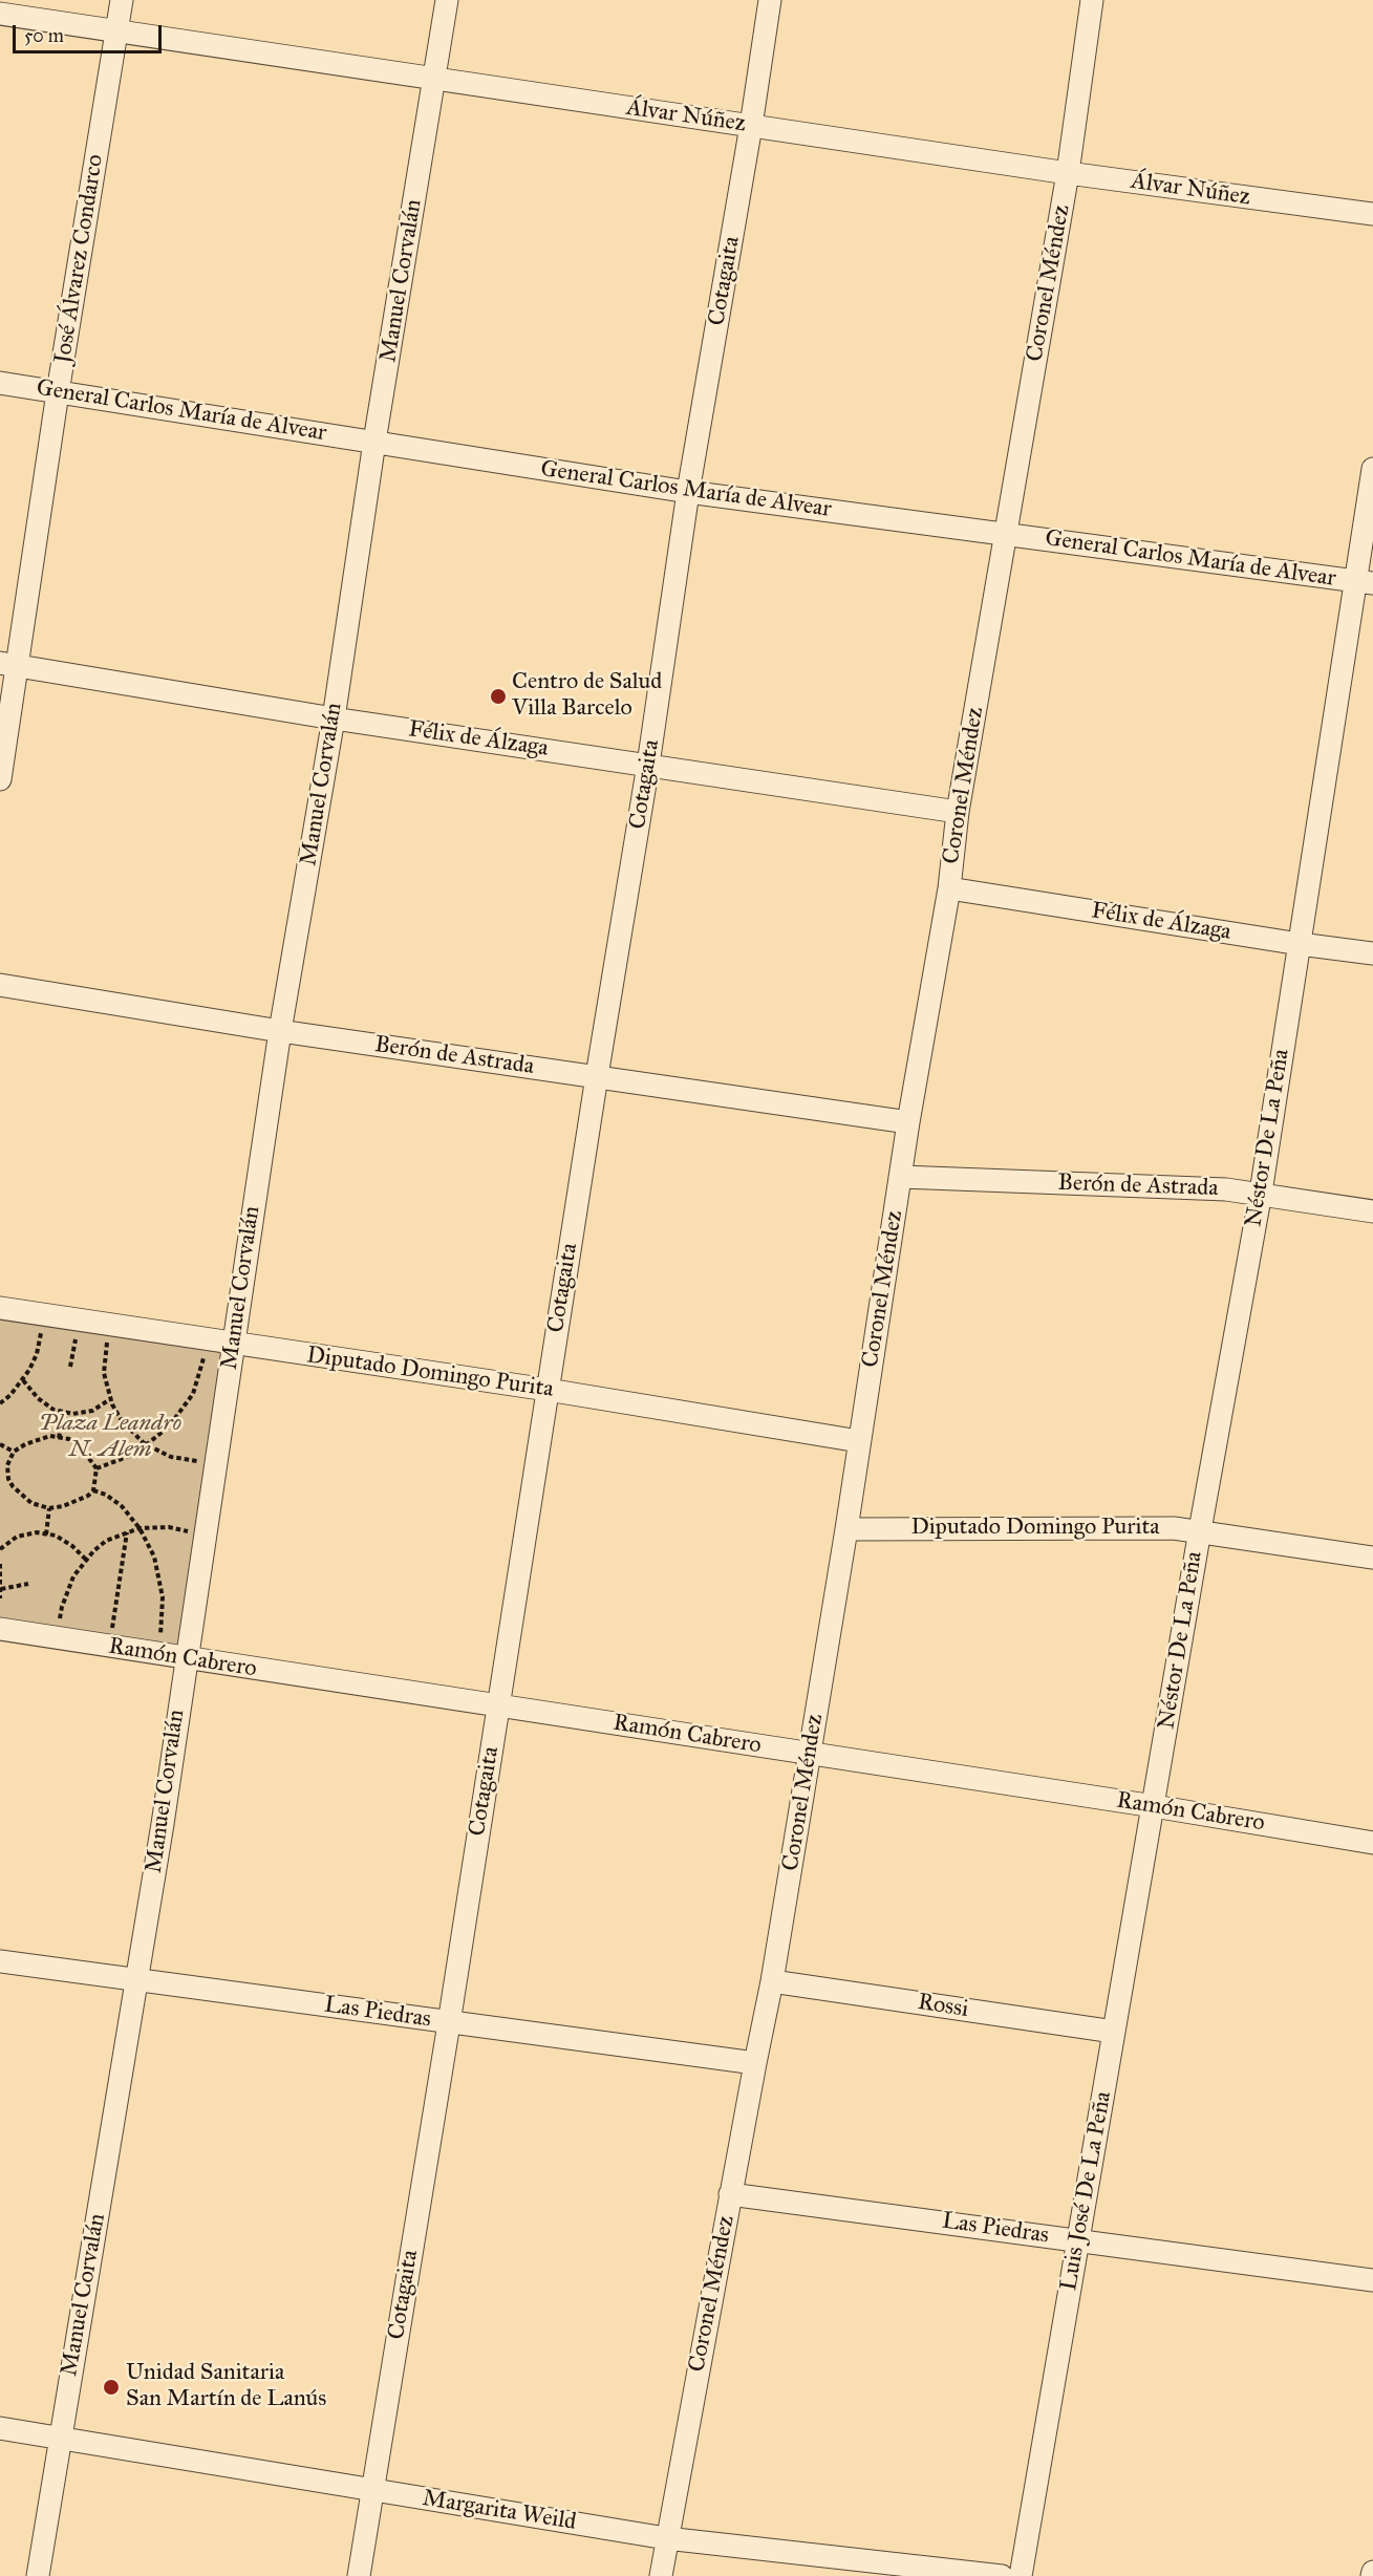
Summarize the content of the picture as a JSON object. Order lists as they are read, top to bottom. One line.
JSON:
{"streets":{"street":["Álvar Núñez","José Álvarez Condarco","Manuel Corvalán","Cotagaita","Coronel Méndez","General Carlos María de Alvear","Félix de Álzaga","Berón de Astrada","Néstor De La Peña","Diputado Domingo Purita","Ramón Cabrero","Rossi","Las Piedras","Luis José De La Peña","Margarita Weild"]},"crossings":[["Álvar Núñez","José Álvarez Condarco"],["Álvar Núñez","Manuel Corvalán"],["Álvar Núñez","Cotagaita"],["Álvar Núñez","Coronel Méndez"],["José Álvarez Condarco","General Carlos María de Alvear"],["José Álvarez Condarco","Félix de Álzaga"],["Manuel Corvalán","General Carlos María de Alvear"],["Manuel Corvalán","Félix de Álzaga"],["Manuel Corvalán","Berón de Astrada"],["Manuel Corvalán","Diputado Domingo Purita"],["Manuel Corvalán","Ramón Cabrero"],["Manuel Corvalán","Las Piedras"],["Manuel Corvalán","Margarita Weild"],["Cotagaita","General Carlos María de Alvear"],["Cotagaita","Félix de Álzaga"],["Cotagaita","Berón de Astrada"],["Cotagaita","Diputado Domingo Purita"],["Cotagaita","Ramón Cabrero"],["Cotagaita","Las Piedras"],["Cotagaita","Margarita Weild"],["Coronel Méndez","General Carlos María de Alvear"],["Coronel Méndez","Félix de Álzaga"],["Coronel Méndez","Berón de Astrada"],["Coronel Méndez","Diputado Domingo Purita"],["Coronel Méndez","Ramón Cabrero"],["Coronel Méndez","Rossi"],["Coronel Méndez","Las Piedras"],["Coronel Méndez","Margarita Weild"],["General Carlos María de Alvear","Néstor De La Peña"],["Félix de Álzaga","Néstor De La Peña"],["Berón de Astrada","Néstor De La Peña"],["Néstor De La Peña","Diputado Domingo Purita"],["Néstor De La Peña","Ramón Cabrero"],["Néstor De La Peña","Luis José De La Peña"],["Ramón Cabrero","Luis José De La Peña"],["Rossi","Luis José De La Peña"],["Las Piedras","Luis José De La Peña"]],"parks":["Plaza Leandro N. Alem"],"places":["Centro de Salud Villa Barcelo","Unidad Sanitaria San Martín de Lanús"],"scale_bar":"50 m"}
